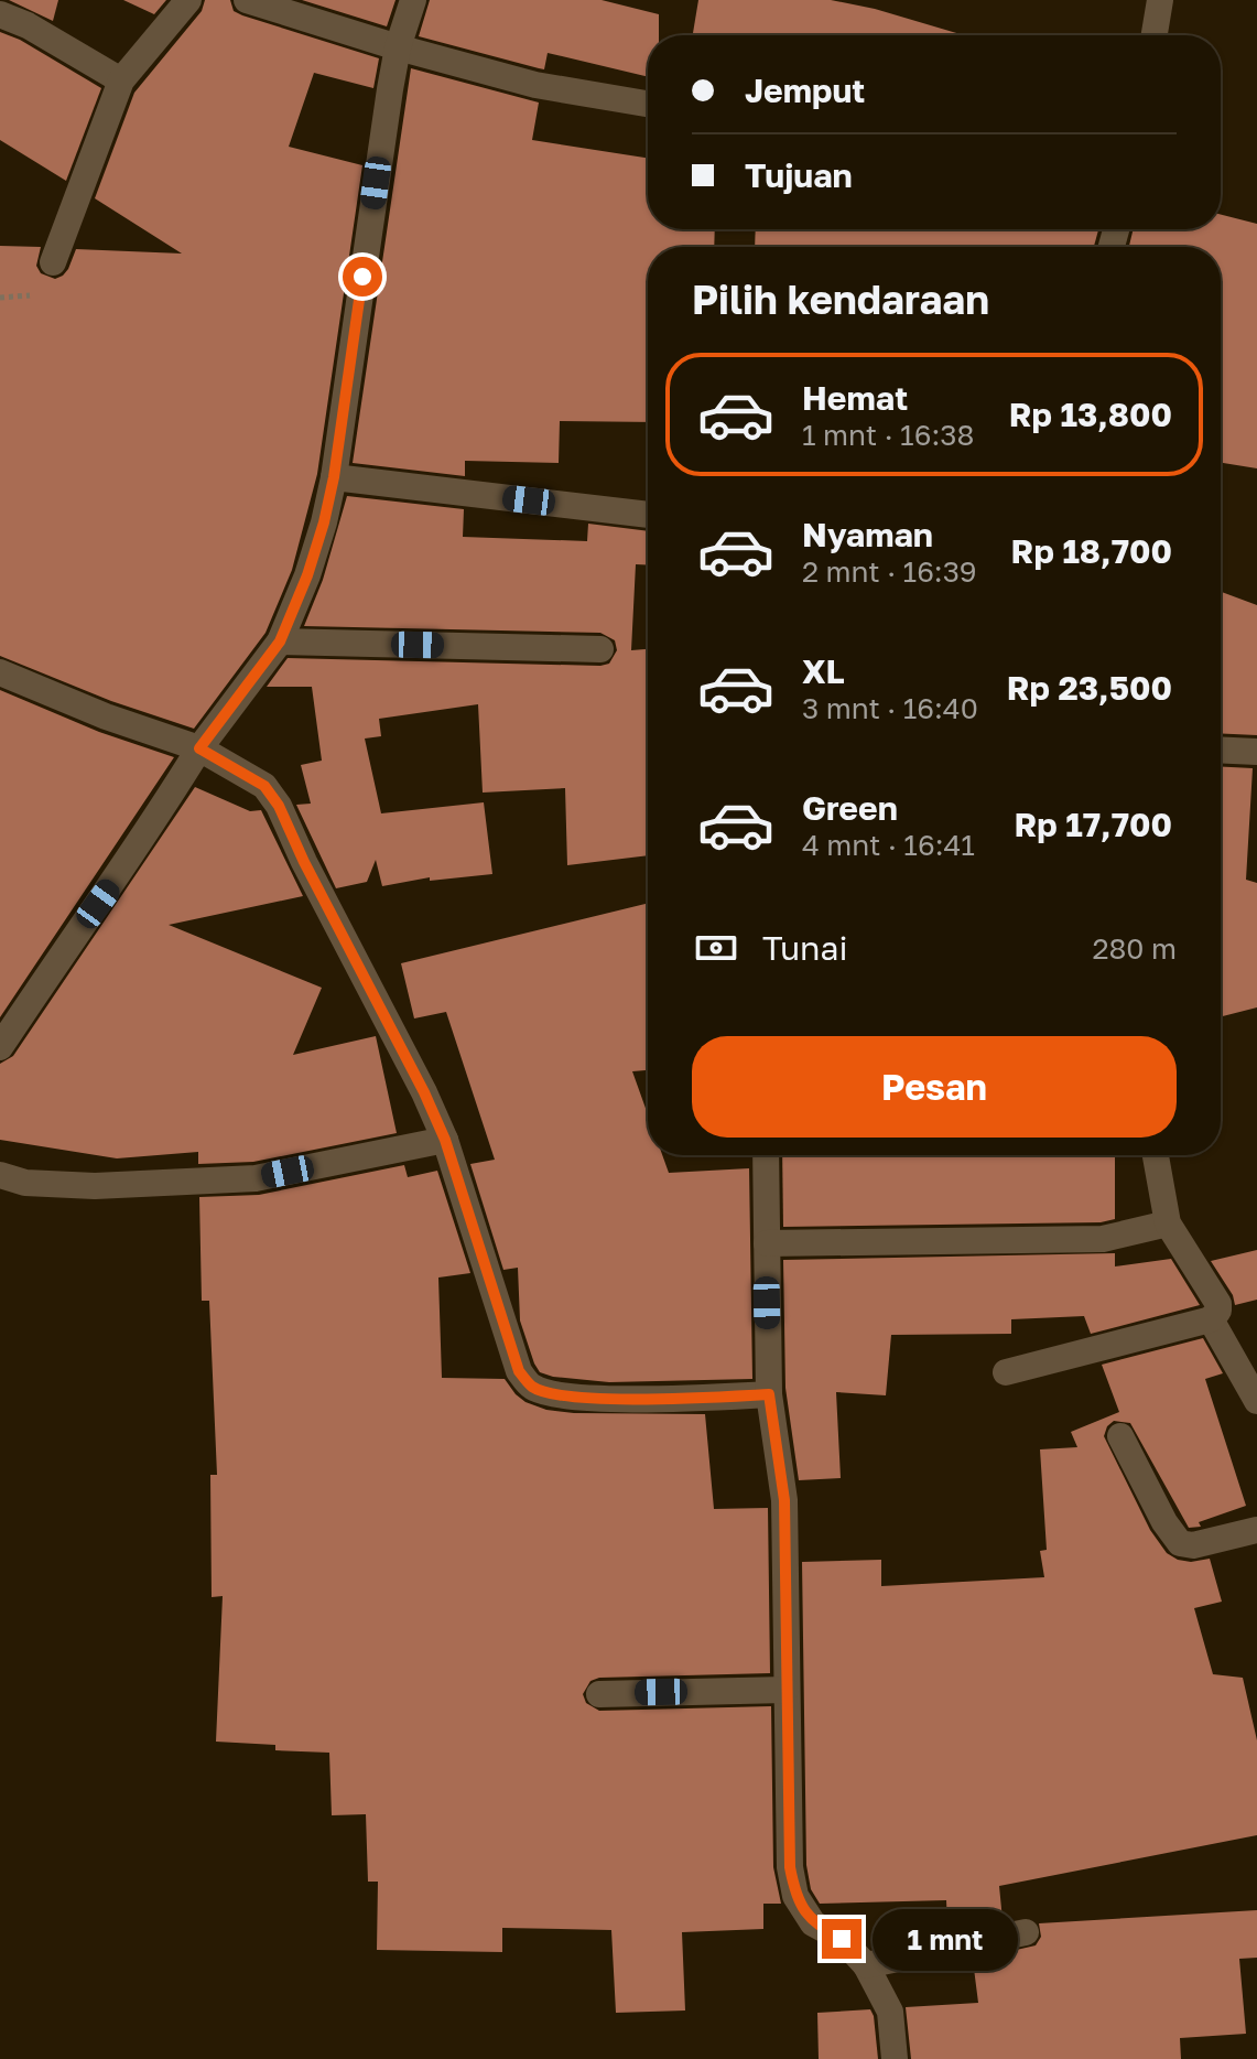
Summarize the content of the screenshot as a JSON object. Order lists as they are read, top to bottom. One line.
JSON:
{"page":{"banner":["Jemput","Tujuan"],"heading":"Pilih kendaraan","list":[{"name":"Hemat","note":"1 mnt · 16:38","value":"Rp 13,800"},{"name":"Nyaman","note":"2 mnt · 16:39","value":"Rp 18,700"},{"name":"XL","note":"3 mnt · 16:40","value":"Rp 23,500"},{"name":"Green","note":"4 mnt · 16:41","value":"Rp 17,700"}],"pay":["Tunai","280 m"],"buttons":"Pesan","bubble":"1 mnt"}}
